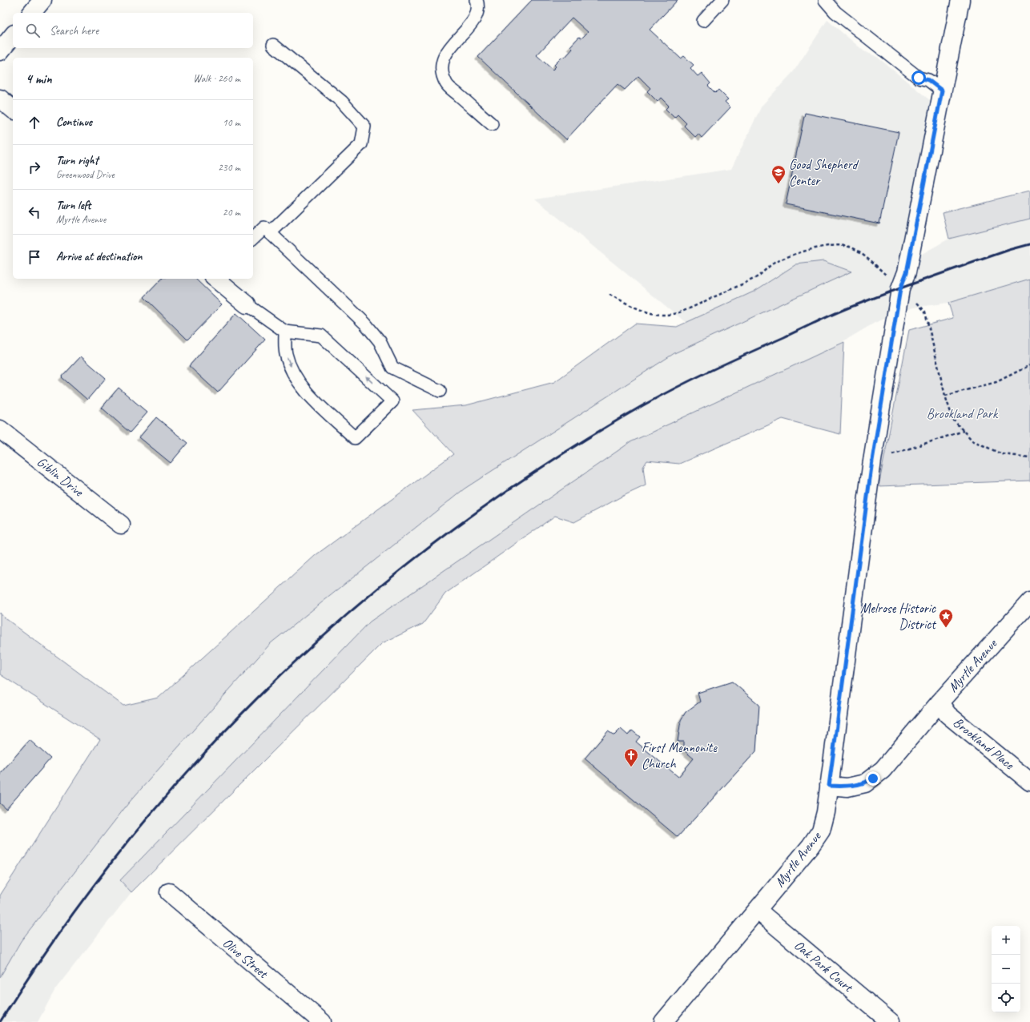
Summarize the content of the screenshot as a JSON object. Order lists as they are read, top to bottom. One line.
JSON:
{"streets":{"street":["Giblin Drive","Myrtle Avenue","Brookland Place","Olive Street","Oak Park Court"]},"crossings":[["Myrtle Avenue","Brookland Place"],["Myrtle Avenue","Oak Park Court"]],"parks":["Brookland Park"],"places":{"school or university":["Good Shepherd Center"],"place":["Melrose Historic District"],"church":["First Mennonite Church"]},"page":{"search":"Search here","heading":["4 min","Walk · 260 m"],"list":[["Continue","10 m"],["Turn right","Greenwood Drive","230 m"],["Turn left","Myrtle Avenue","20 m"],"Arrive at destination"],"map_buttons":["+","−"]}}
